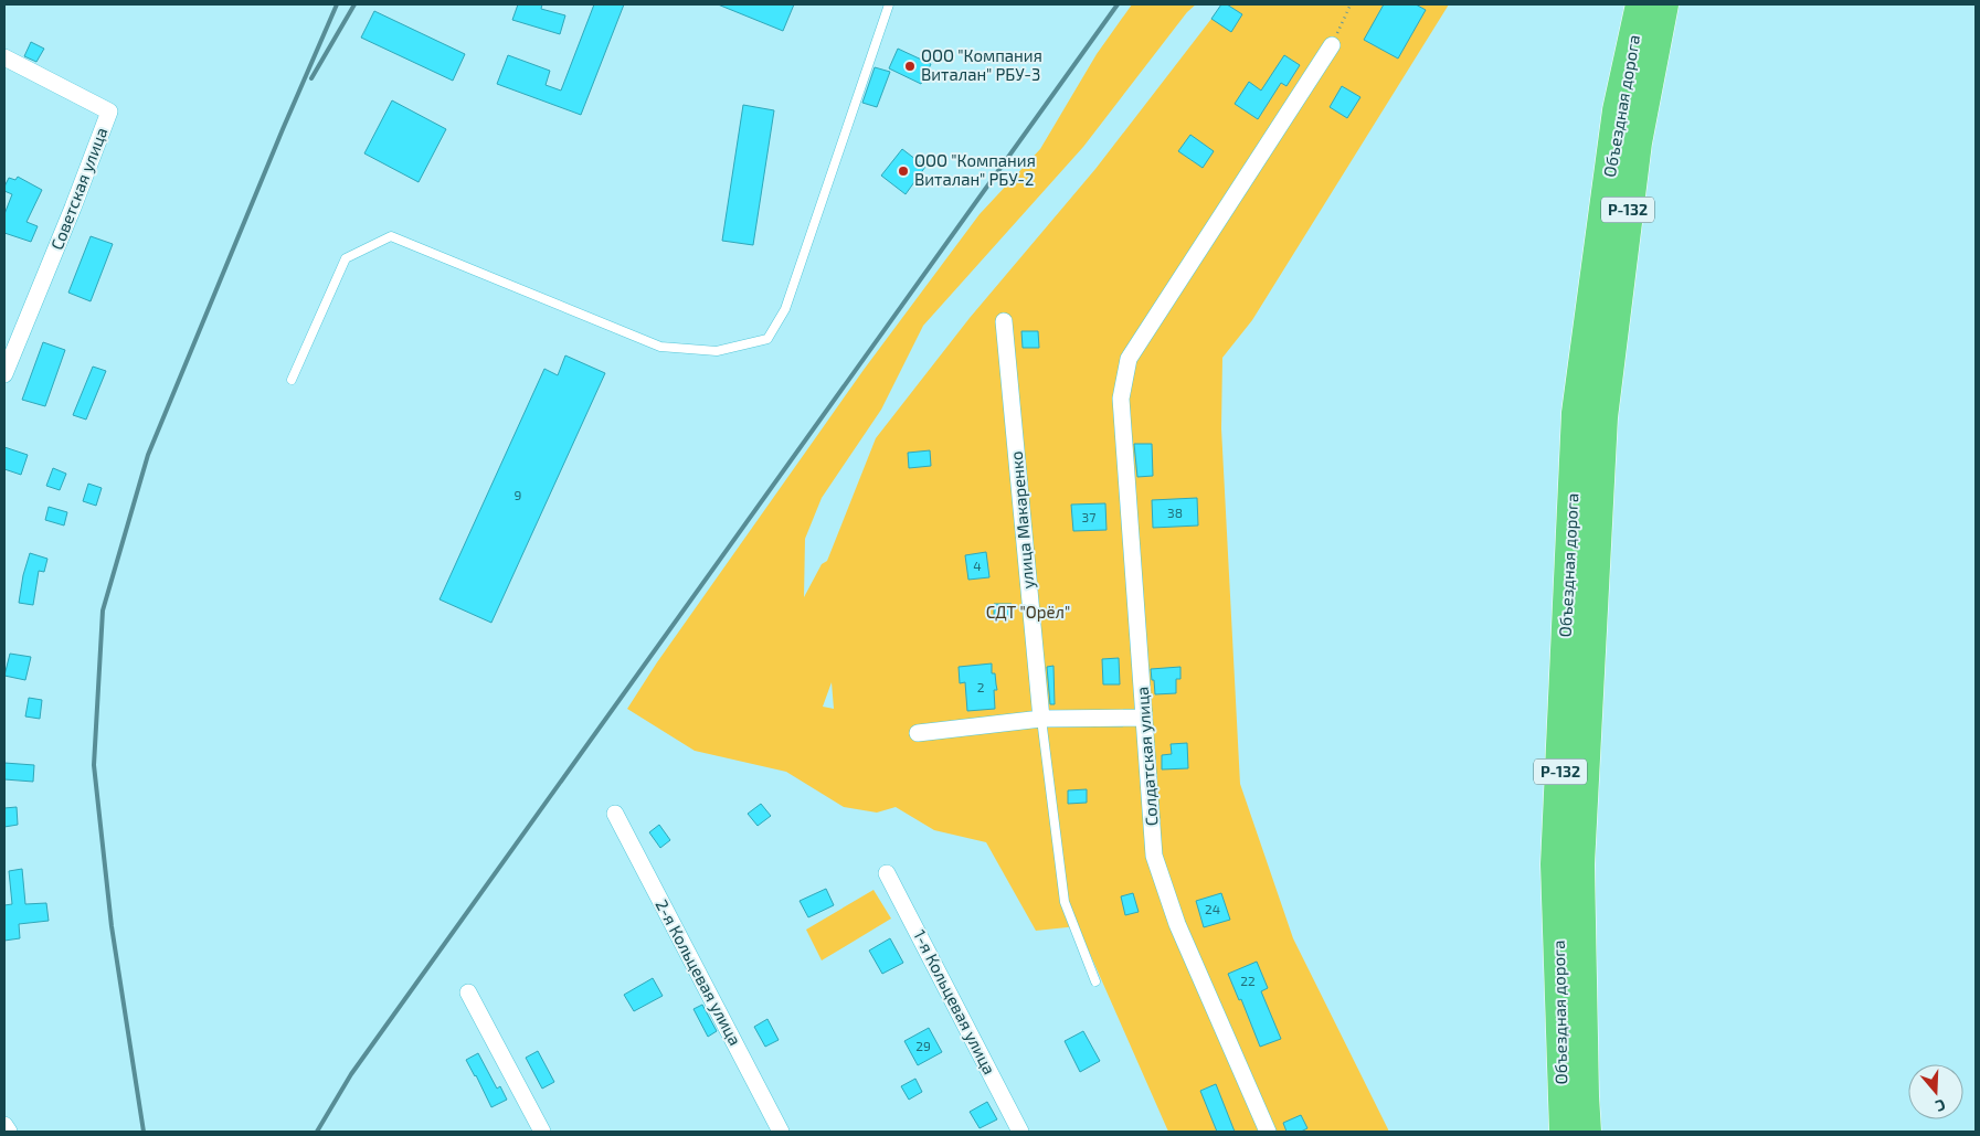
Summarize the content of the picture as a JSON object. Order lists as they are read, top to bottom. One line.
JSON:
{"streets":{"highway":["Объездная дорога","Р-132"],"street":["Советская улица","улица Макаренко","Солдатская улица","2-я Кольцевая улица","1-я Кольцевая улица"]},"parks":["СДТ \"Орёл\""],"places":["ООО \"Компания Виталан\" РБУ-3","ООО \"Компания Виталан\" РБУ-2"],"house_numbers":["9","38","37","4","2","24","22","29"],"north":"bottom"}
